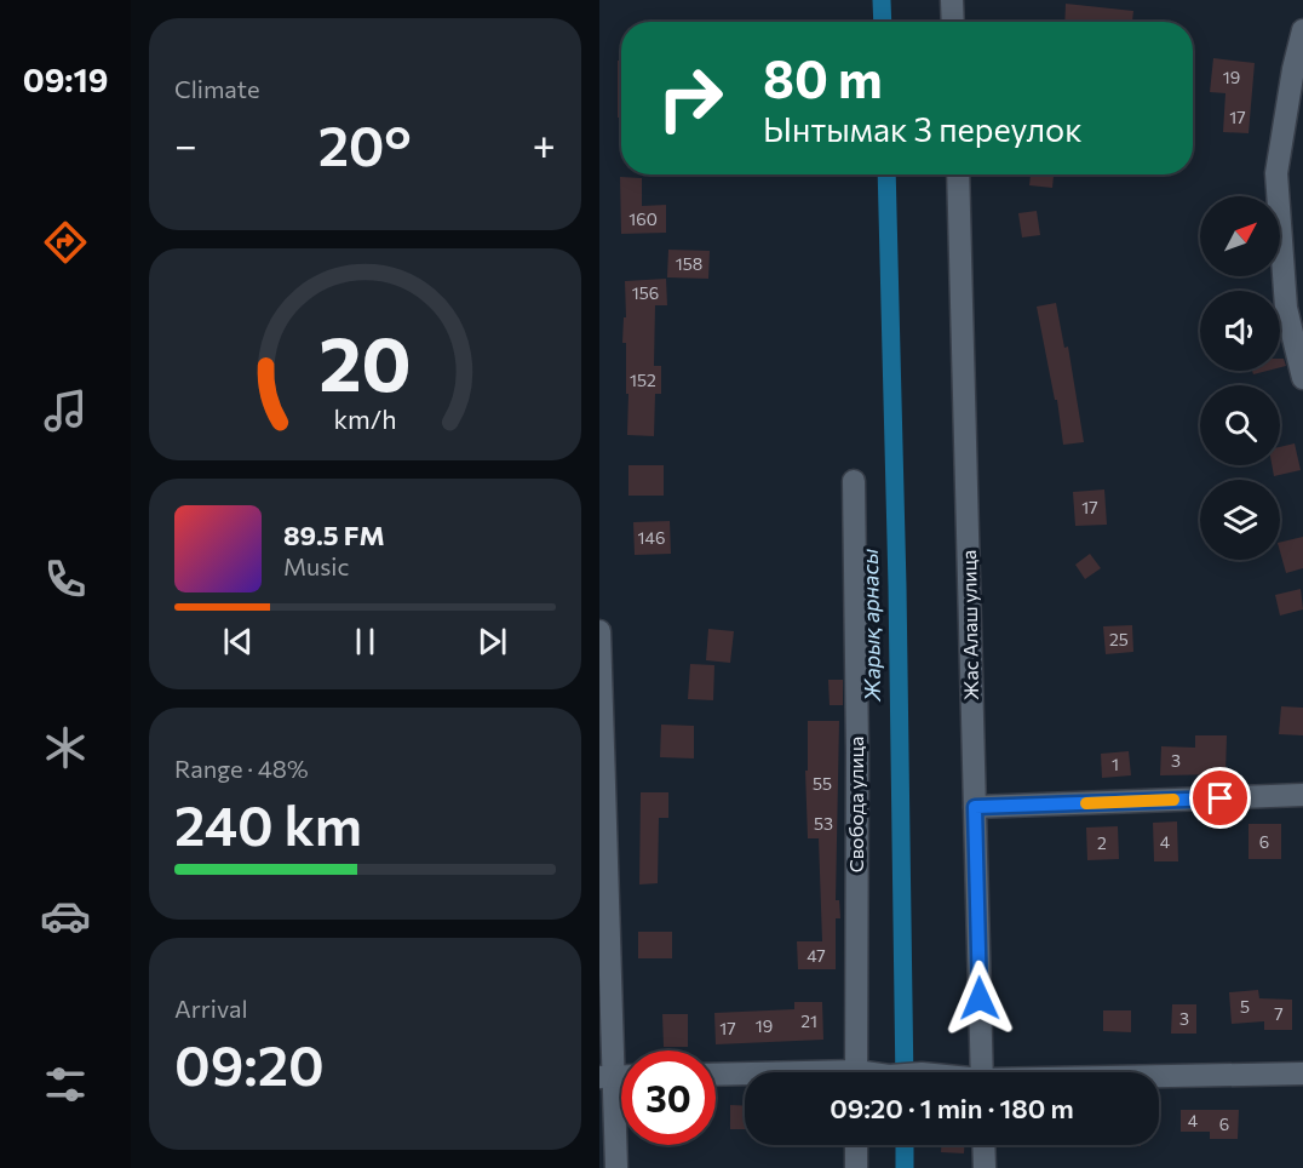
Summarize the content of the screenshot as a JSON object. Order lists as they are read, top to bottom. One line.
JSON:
{"streets":{"street":["Жас Алаш улица","Свобода улица"]},"water":["Жарық арнасы"],"house_numbers":["19","17","160","158","156","152","17","146","25","3","1","55","53","4","6","2","47","5","7","3","21","19","17","4","6"],"north":"top right","page":{"tabs":"09:19","tile":["Climate",["Range · 48%","240 km"],["Arrival","09:20"]],"turn":["80 m","Ынтымак 3 переулок"],"heat":["−","20°","+"],"song":["89.5 FM","Music"],"limit":"30","trip":"09:20 · 1 min · 180 m","gauge":["20","km/h"]}}
